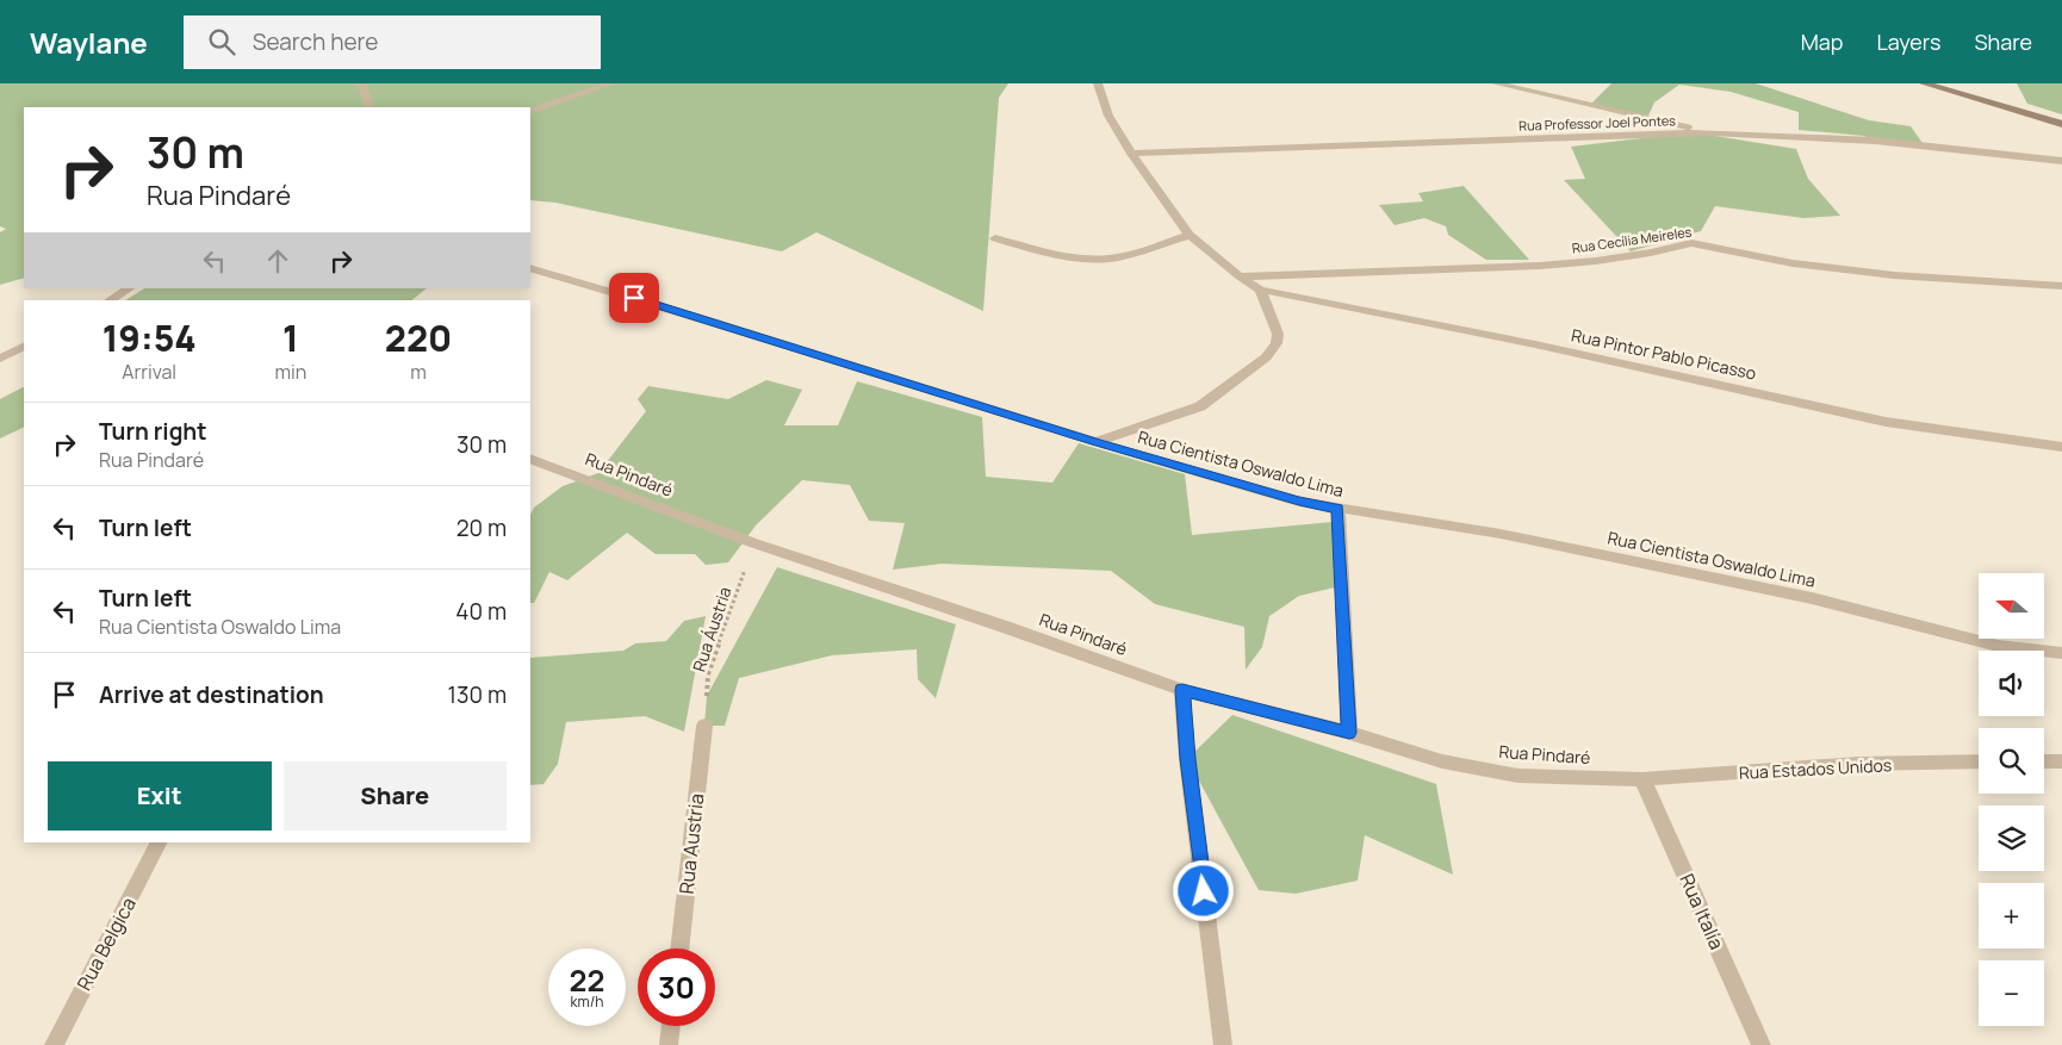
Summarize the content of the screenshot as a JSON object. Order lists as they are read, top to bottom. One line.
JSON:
{"streets":{"street":["Rua Professor Joel Pontes","Rua Cecília Meireles","Rua Pintor Pablo Picasso","Rua Cientista Oswaldo Lima","Rua Pindaré","Rua Estados Unidos","Rua Austria","Rua Italía","Rua Belgica"],"path":["Rua Áustria"]},"crossings":[["Rua Pindaré","Rua Áustria"],["Rua Pindaré","Rua Estados Unidos"],["Rua Pindaré","Rua Italía"],["Rua Áustria","Rua Austria"],["Rua Estados Unidos","Rua Italía"]],"north":"left","page":{"header":"Waylane","search":"Search here","nav":["Map","Layers","Share"],"turn":["30 m","Rua Pindaré"],"eta":["19:54","Arrival","1","min","220","m"],"list":[{"name":"Turn right","note":"Rua Pindaré","value":"30 m"},{"name":"Turn left","value":"20 m"},{"name":"Turn left","note":"Rua Cientista Oswaldo Lima","value":"40 m"},{"name":"Arrive at destination","value":"130 m"}],"map_buttons":["+","−"],"buttons":["Exit","Share"],"speed":"22 km/h","limit":"30"}}
